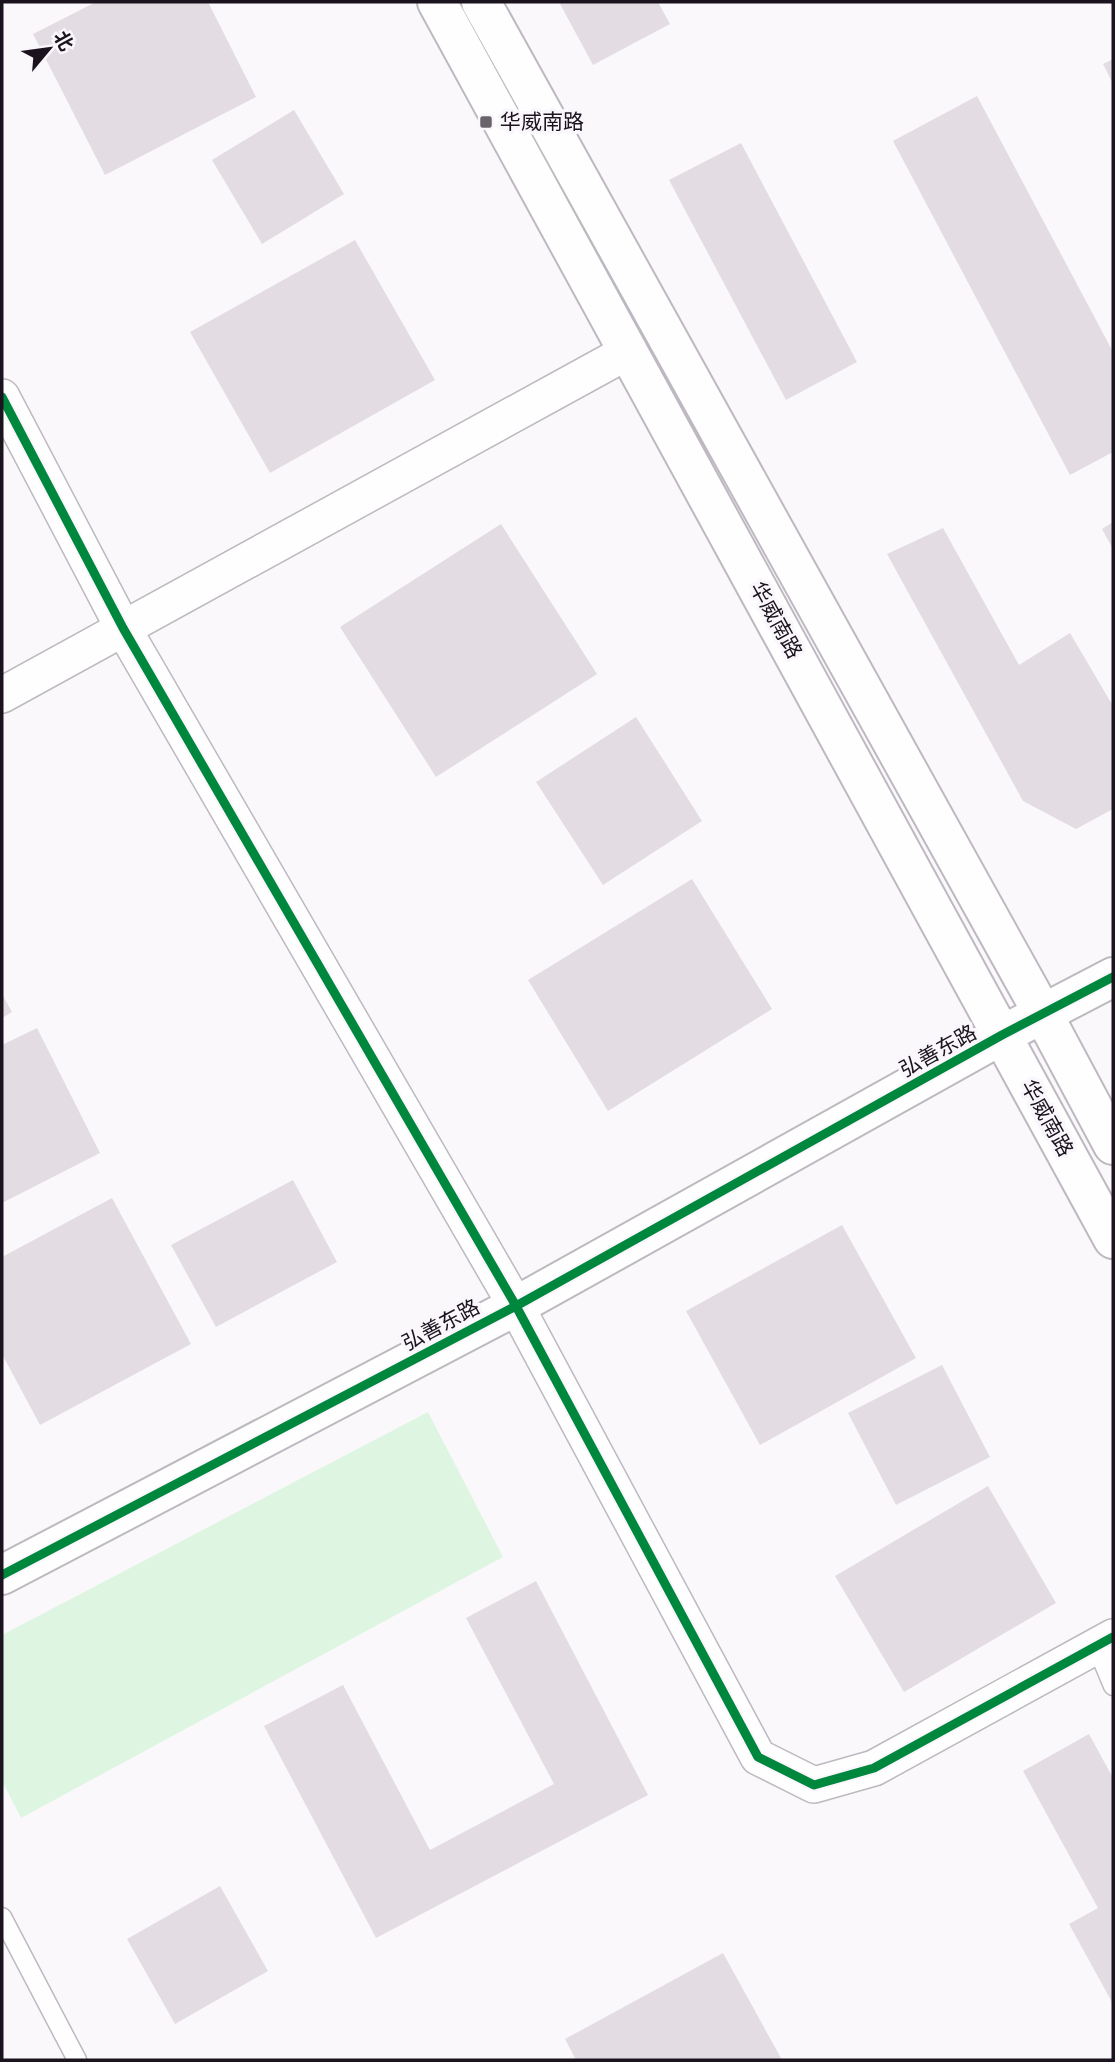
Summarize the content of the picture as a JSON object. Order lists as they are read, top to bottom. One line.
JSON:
{"streets":{"main road":["华威南路","弘善东路"]},"crossings":[["华威南路","弘善东路"]],"places":{"transit":["华威南路"]},"north":"top right"}
